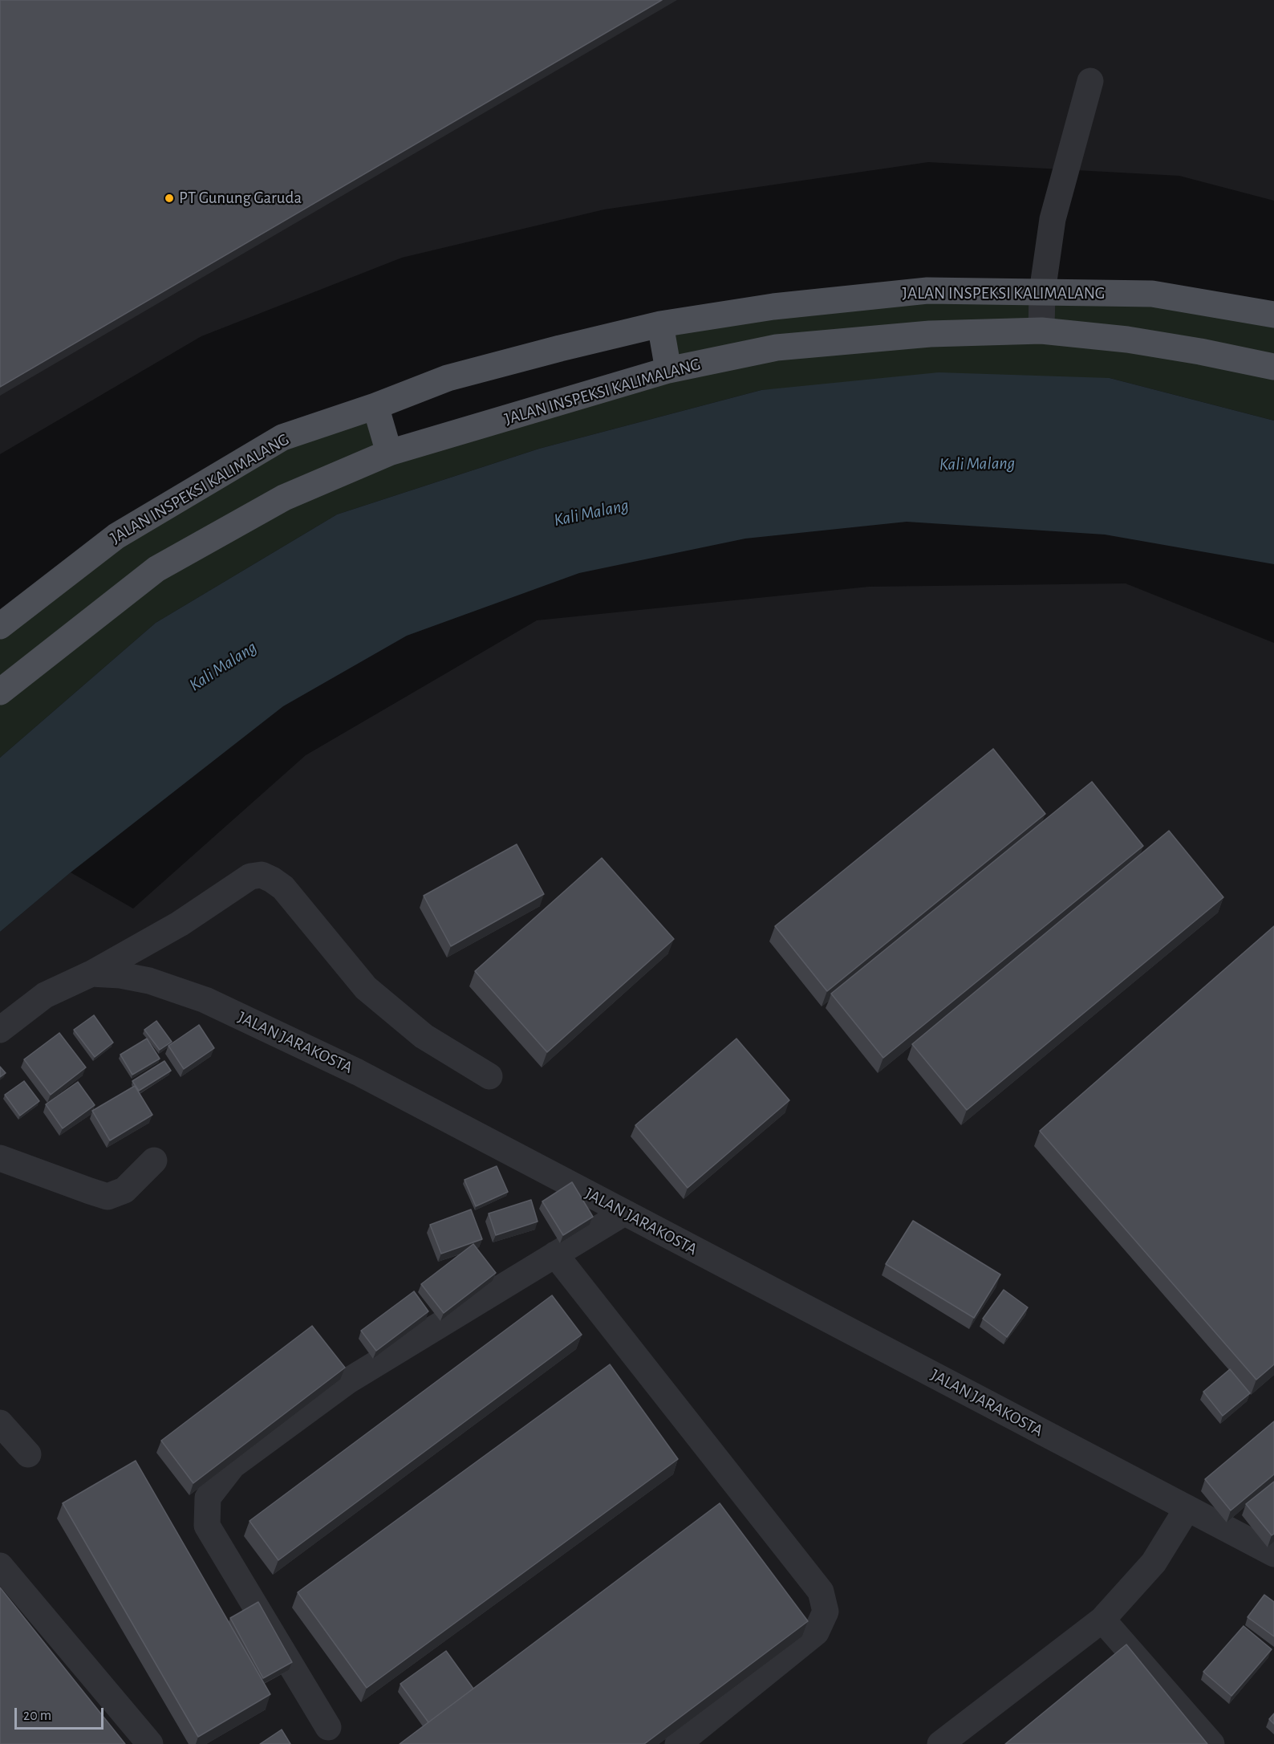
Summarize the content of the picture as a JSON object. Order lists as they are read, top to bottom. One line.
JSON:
{"streets":{"main road":["JALAN INSPEKSI KALIMALANG"],"street":["JALAN JARAKOSTA"]},"water":["Kali Malang"],"places":["PT Gunung Garuda"],"scale_bar":"20 m"}
